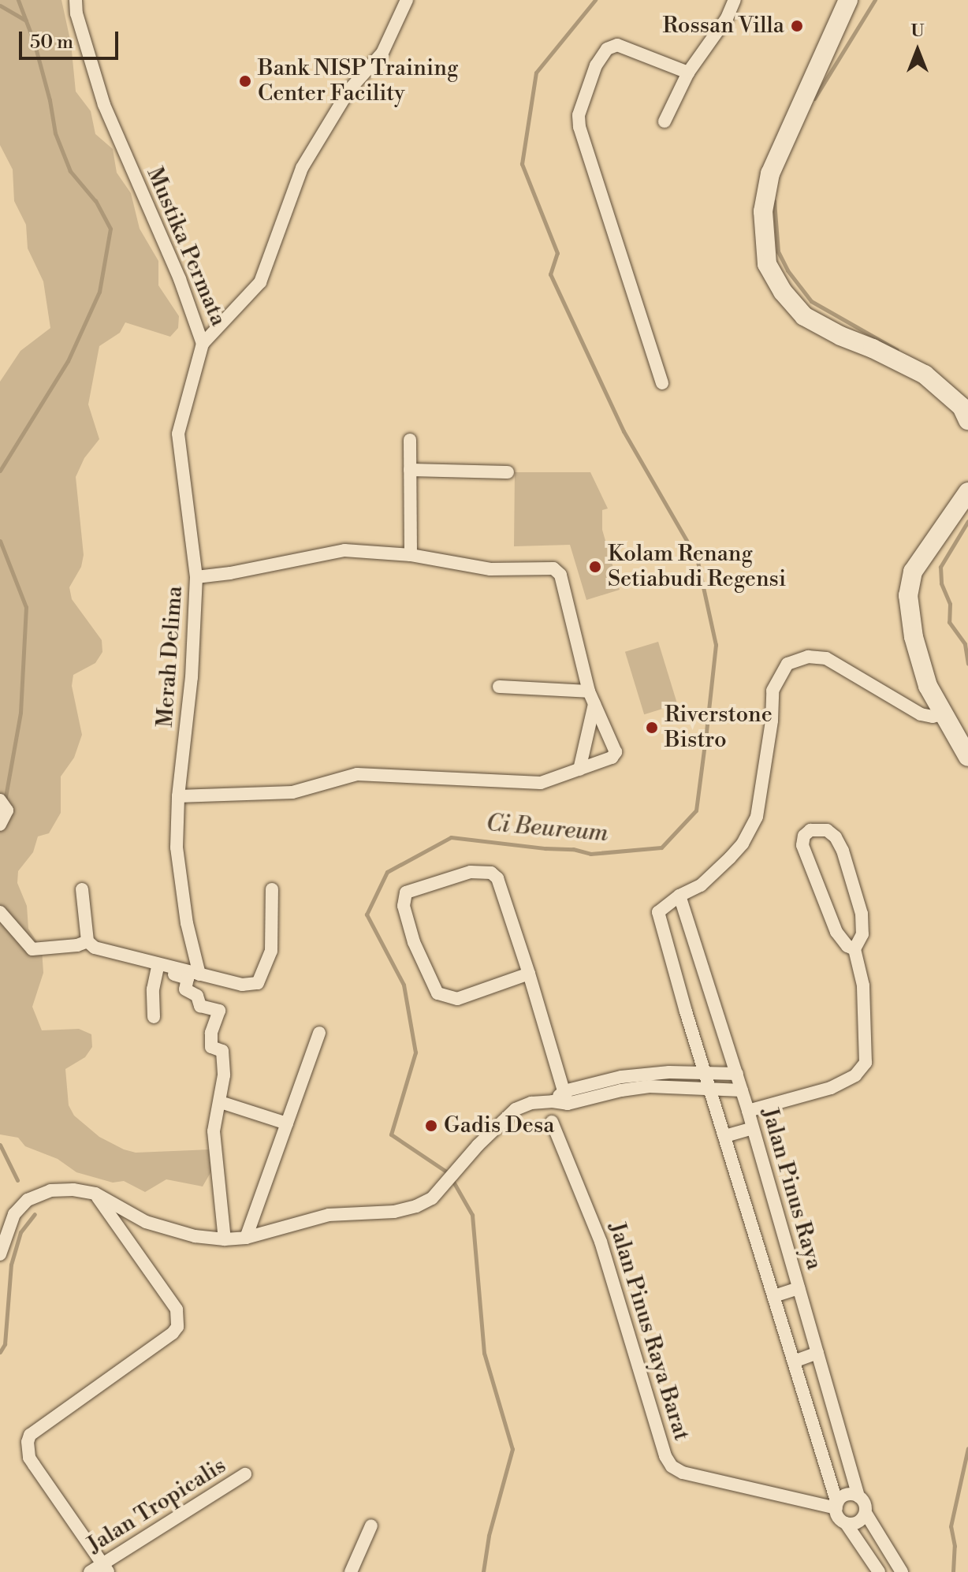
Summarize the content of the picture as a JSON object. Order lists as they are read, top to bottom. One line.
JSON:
{"streets":{"street":["Mustika Permata","Merah Delima","Jalan Pinus Raya","Jalan Pinus Raya Barat","Jalan Tropicalis"]},"crossings":[["Mustika Permata","Merah Delima"],["Jalan Pinus Raya","Jalan Pinus Raya Barat"]],"water":["Ci Beureum"],"places":["Rossan Villa","Bank NISP Training Center Facility","Kolam Renang Setiabudi Regensi","Riverstone Bistro","Gadis Desa"],"scale_bar":"50 m","north":"top"}
